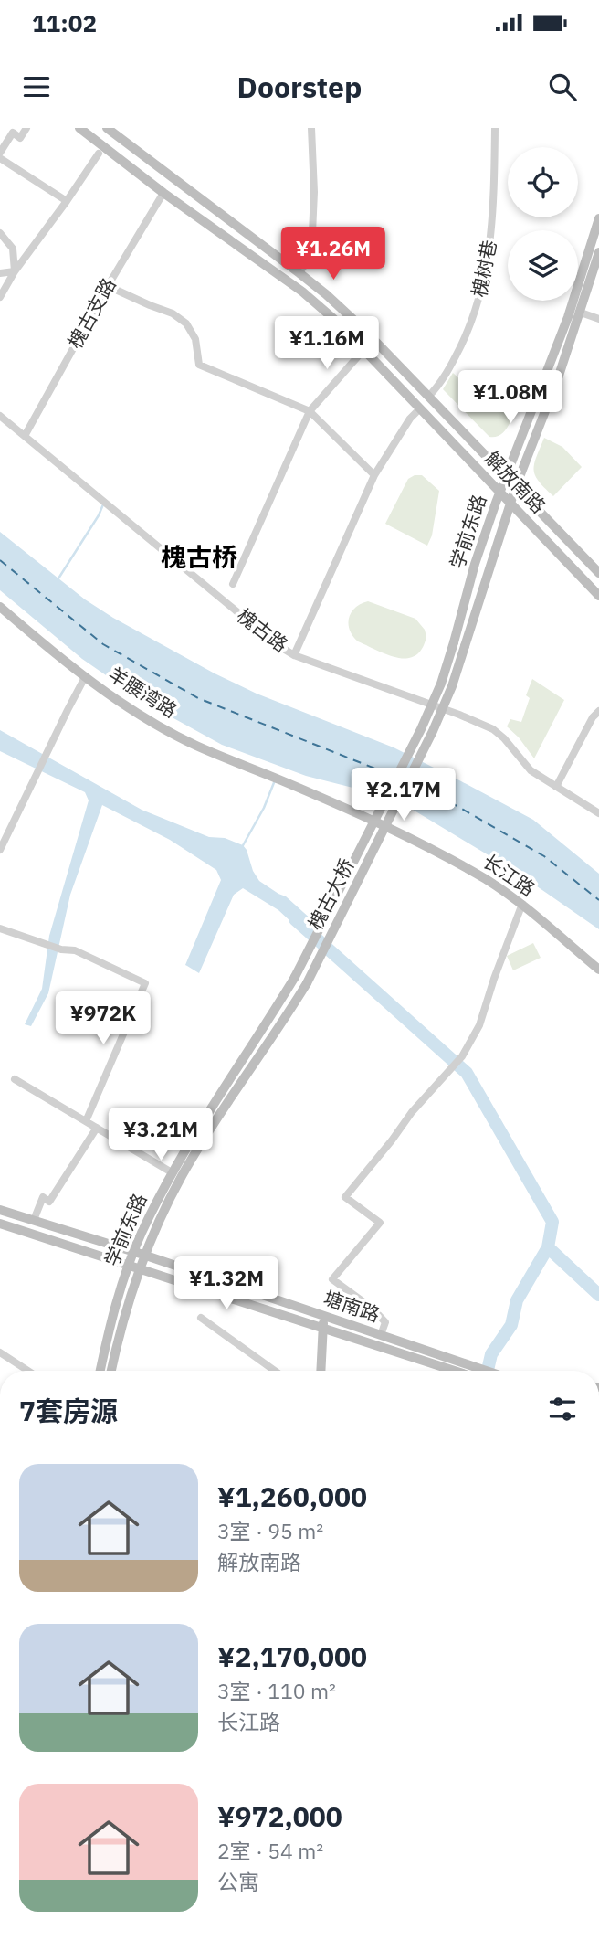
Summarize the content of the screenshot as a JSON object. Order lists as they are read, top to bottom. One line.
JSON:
{"streets":{"main road":["解放南路","学前东路","羊腰湾路","长江路","槐古大桥","塘南路"],"street":["槐树巷","槐古支路","槐古路"]},"crossings":[["槐树巷","解放南路"],["槐古支路","解放南路"],["槐古支路","槐古路"],["解放南路","学前东路"],["学前东路","槐古大桥"],["学前东路","塘南路"],["羊腰湾路","长江路"]],"districts":["槐古桥"],"page":{"status":"11:02","header":"Doorstep","price":["¥1.26M","¥1.16M","¥1.08M","¥2.17M","¥972K","¥3.21M","¥1.32M"],"heading":"7套房源","list":[{"name":"¥1,260,000","note":"3室 · 95 m² · 解放南路"},{"name":"¥2,170,000","note":"3室 · 110 m² · 长江路"},{"name":"¥972,000","note":"2室 · 54 m² · 公寓"}]}}
